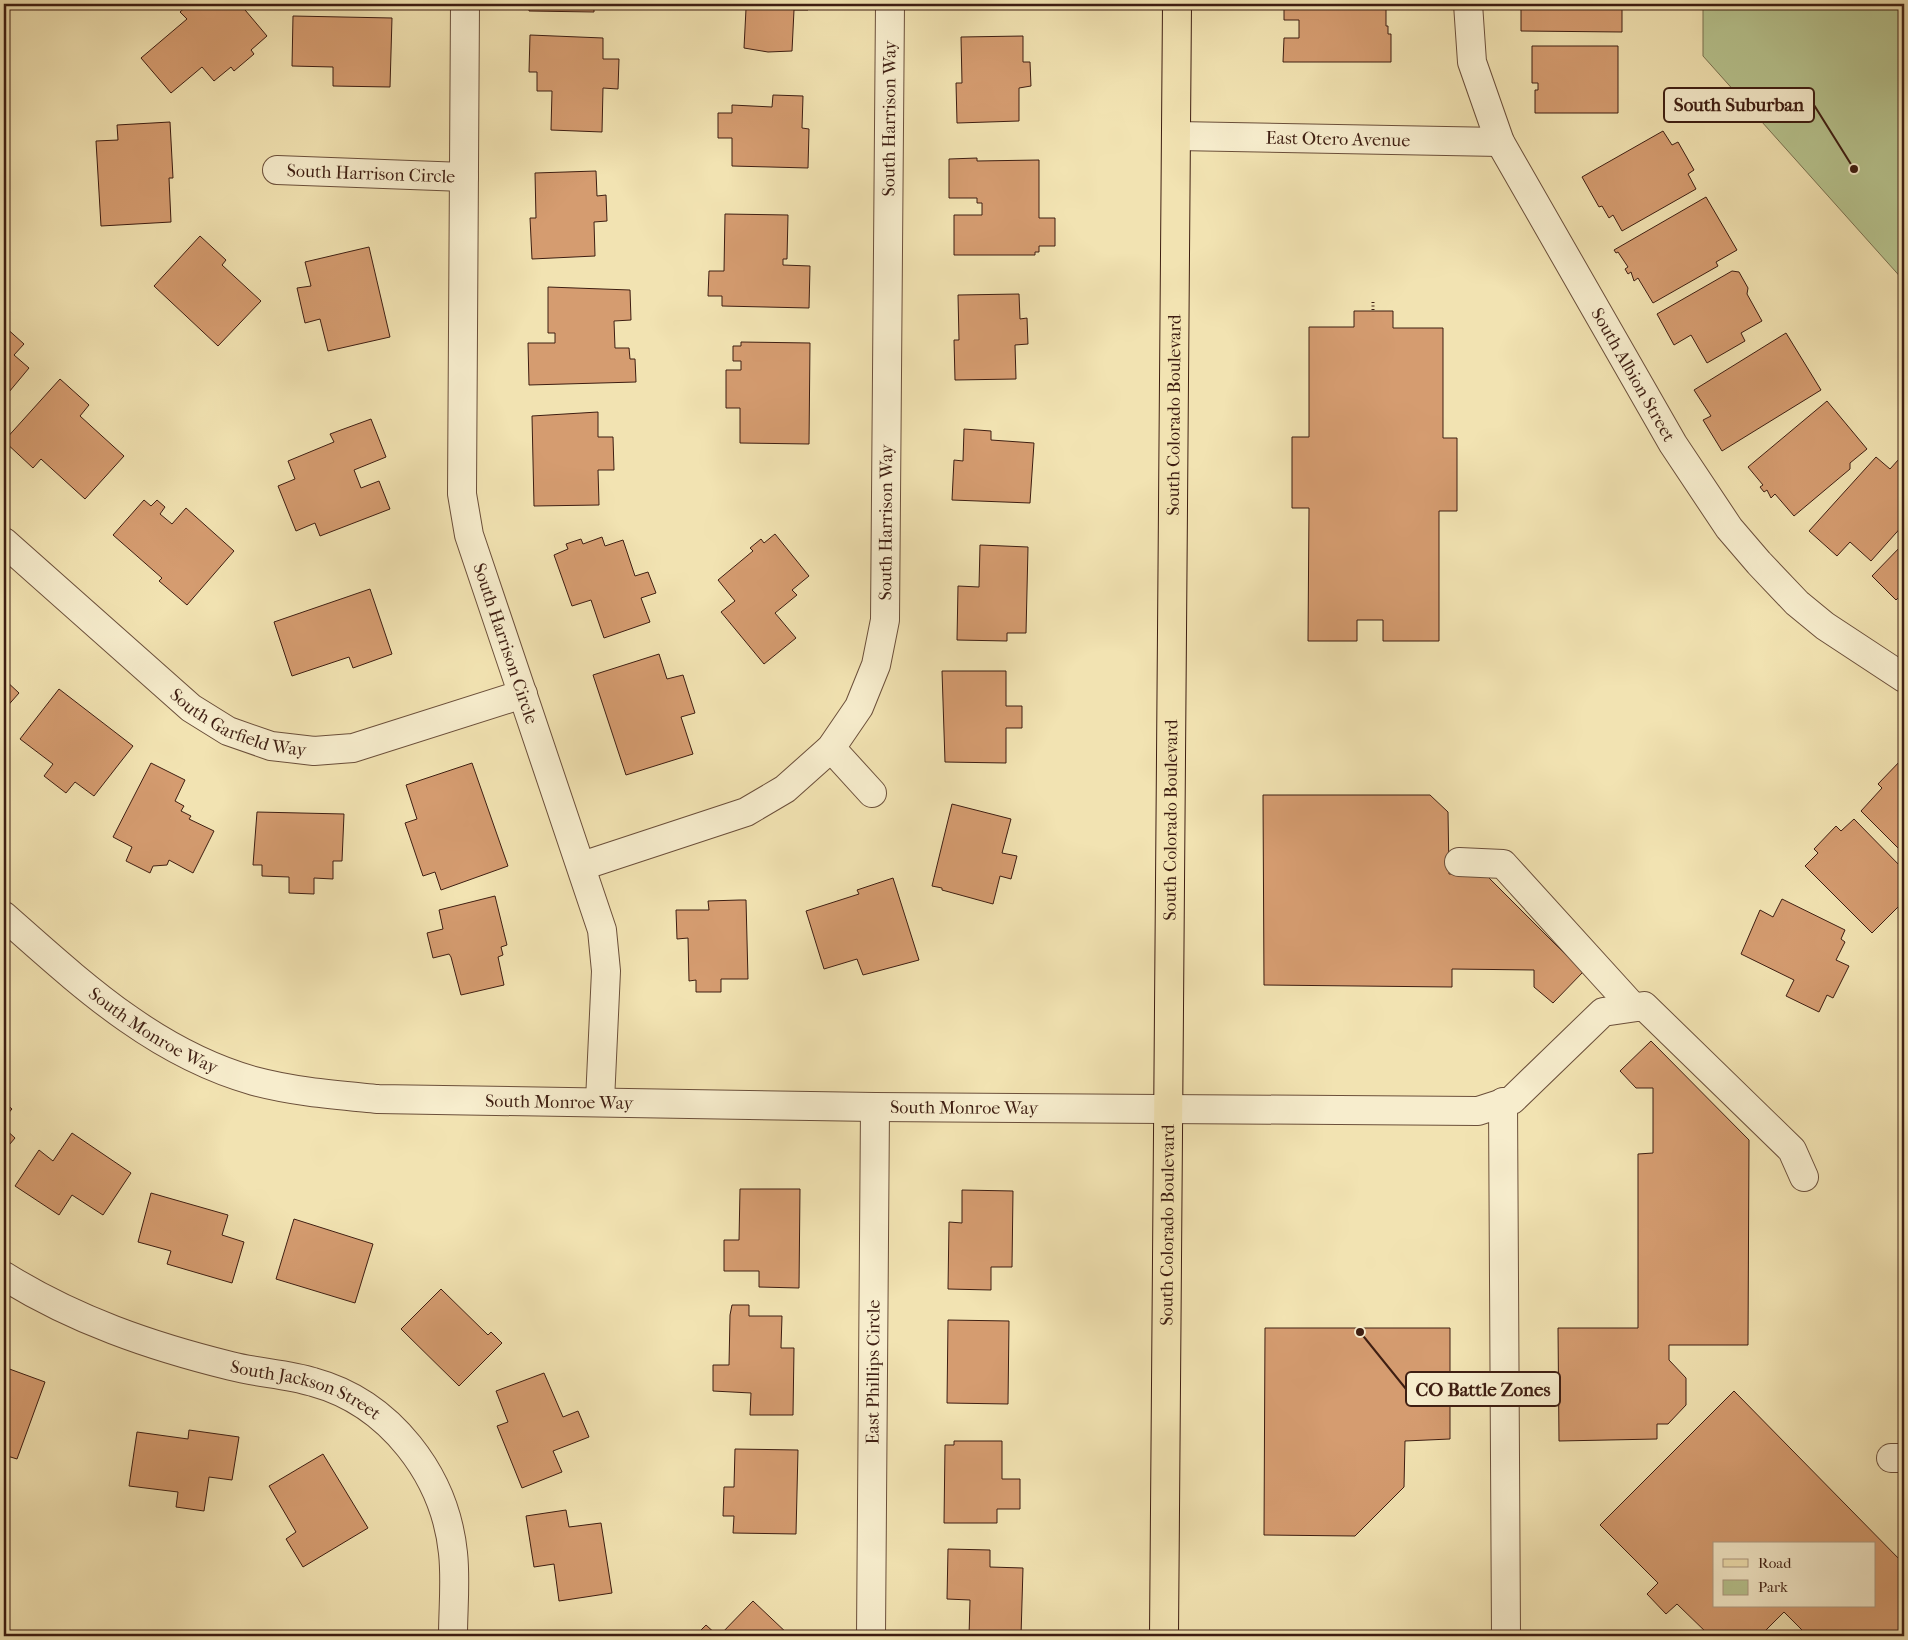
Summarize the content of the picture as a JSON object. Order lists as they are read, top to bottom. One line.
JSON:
{"streets":{"main road":["South Colorado Boulevard"],"street":["South Harrison Way","East Otero Avenue","South Harrison Circle","South Albion Street","South Garfield Way","South Monroe Way","East Phillips Circle","South Jackson Street"]},"crossings":[["South Harrison Way","South Harrison Circle"],["East Otero Avenue","South Albion Street"],["East Otero Avenue","South Colorado Boulevard"],["South Harrison Circle","South Garfield Way"],["South Harrison Circle","South Monroe Way"],["South Colorado Boulevard","South Monroe Way"],["South Monroe Way","East Phillips Circle"]],"places":["South Suburban","CO Battle Zones"],"legend":["Road","Park"]}
